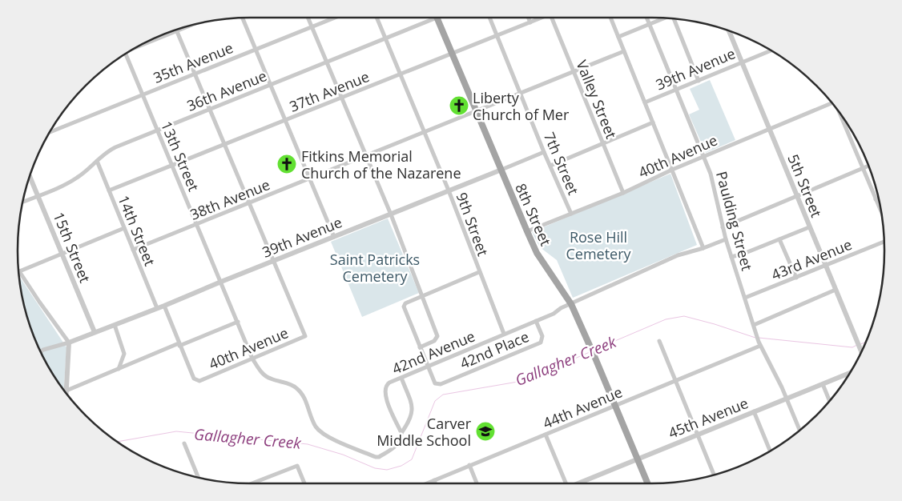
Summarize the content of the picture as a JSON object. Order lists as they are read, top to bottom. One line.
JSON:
{"streets":{"main road":["8th Street"],"street":["35th Avenue","39th Avenue","36th Avenue","37th Avenue","Valley Street","13th Street","40th Avenue","7th Street","5th Street","38th Avenue","Paulding Street","9th Street","14th Street","15th Street","43rd Avenue","42nd Place","42nd Avenue","44th Avenue","45th Avenue"]},"crossings":[["35th Avenue","13th Street"],["39th Avenue","13th Street"],["39th Avenue","40th Avenue"],["39th Avenue","7th Street"],["39th Avenue","5th Street"],["39th Avenue","8th Street"],["39th Avenue","Paulding Street"],["39th Avenue","9th Street"],["39th Avenue","14th Street"],["39th Avenue","15th Street"],["36th Avenue","13th Street"],["36th Avenue","9th Street"],["36th Avenue","14th Street"],["36th Avenue","15th Street"],["37th Avenue","13th Street"],["37th Avenue","7th Street"],["37th Avenue","8th Street"],["37th Avenue","9th Street"],["37th Avenue","14th Street"],["Valley Street","40th Avenue"],["Valley Street","38th Avenue"],["13th Street","40th Avenue"],["13th Street","38th Avenue"],["40th Avenue","7th Street"],["40th Avenue","5th Street"],["40th Avenue","8th Street"],["40th Avenue","Paulding Street"],["7th Street","38th Avenue"],["5th Street","43rd Avenue"],["38th Avenue","8th Street"],["38th Avenue","9th Street"],["38th Avenue","14th Street"],["8th Street","42nd Avenue"],["8th Street","44th Avenue"],["8th Street","45th Avenue"],["Paulding Street","43rd Avenue"],["Paulding Street","42nd Avenue"],["Paulding Street","44th Avenue"],["Paulding Street","45th Avenue"],["9th Street","42nd Avenue"],["42nd Place","42nd Avenue"]],"water":["Gallagher Creek"],"parks":["Rose Hill Cemetery","Saint Patricks Cemetery"],"places":{"church":["Liberty Church of Mer","Fitkins Memorial Church of the Nazarene"],"school or university":["Carver Middle School"]}}
